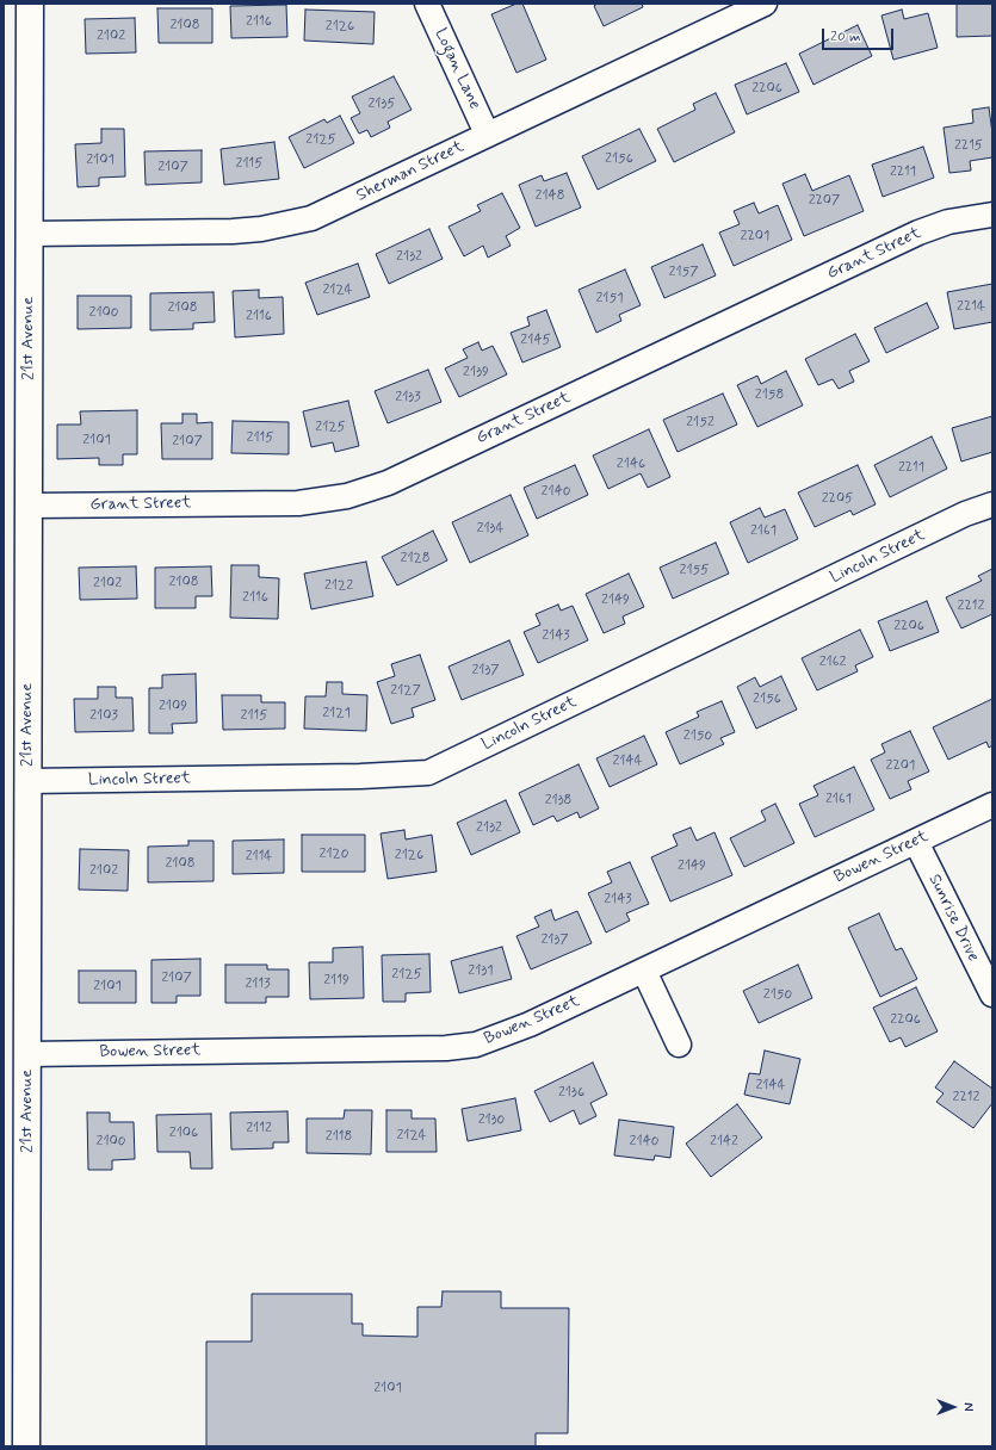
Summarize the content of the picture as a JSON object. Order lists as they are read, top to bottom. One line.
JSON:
{"streets":{"street":["Logan Lane","Sherman Street","Grant Street","21st Avenue","Lincoln Street","Bowen Street","Sunrise Drive"]},"crossings":[["Logan Lane","Sherman Street"],["Sherman Street","21st Avenue"],["Grant Street","21st Avenue"],["21st Avenue","Lincoln Street"],["21st Avenue","Bowen Street"],["Bowen Street","Sunrise Drive"]],"house_numbers":["2116","2108","2126","2102","2206","2135","2125","2215","2156","2101","2115","2107","2211","2148","2207","2201","2132","2157","2124","2151","2214","2108","2100","2116","2145","2139","2158","2133","2152","2125","2115","2101","2107","2146","2211","2140","2205","2134","2161","2128","2155","2108","2102","2122","2116","2149","2212","2206","2143","2162","2137","2127","2156","2109","2121","2103","2115","2150","2144","2201","2161","2138","2132","2120","2126","2114","2108","2149","2102","2143","2137","2131","2125","2107","2119","2113","2101","2150","2206","2144","2136","2212","2130","2112","2106","2124","2118","2100","2140","2142","2101"],"scale_bar":"20 m","north":"right"}
